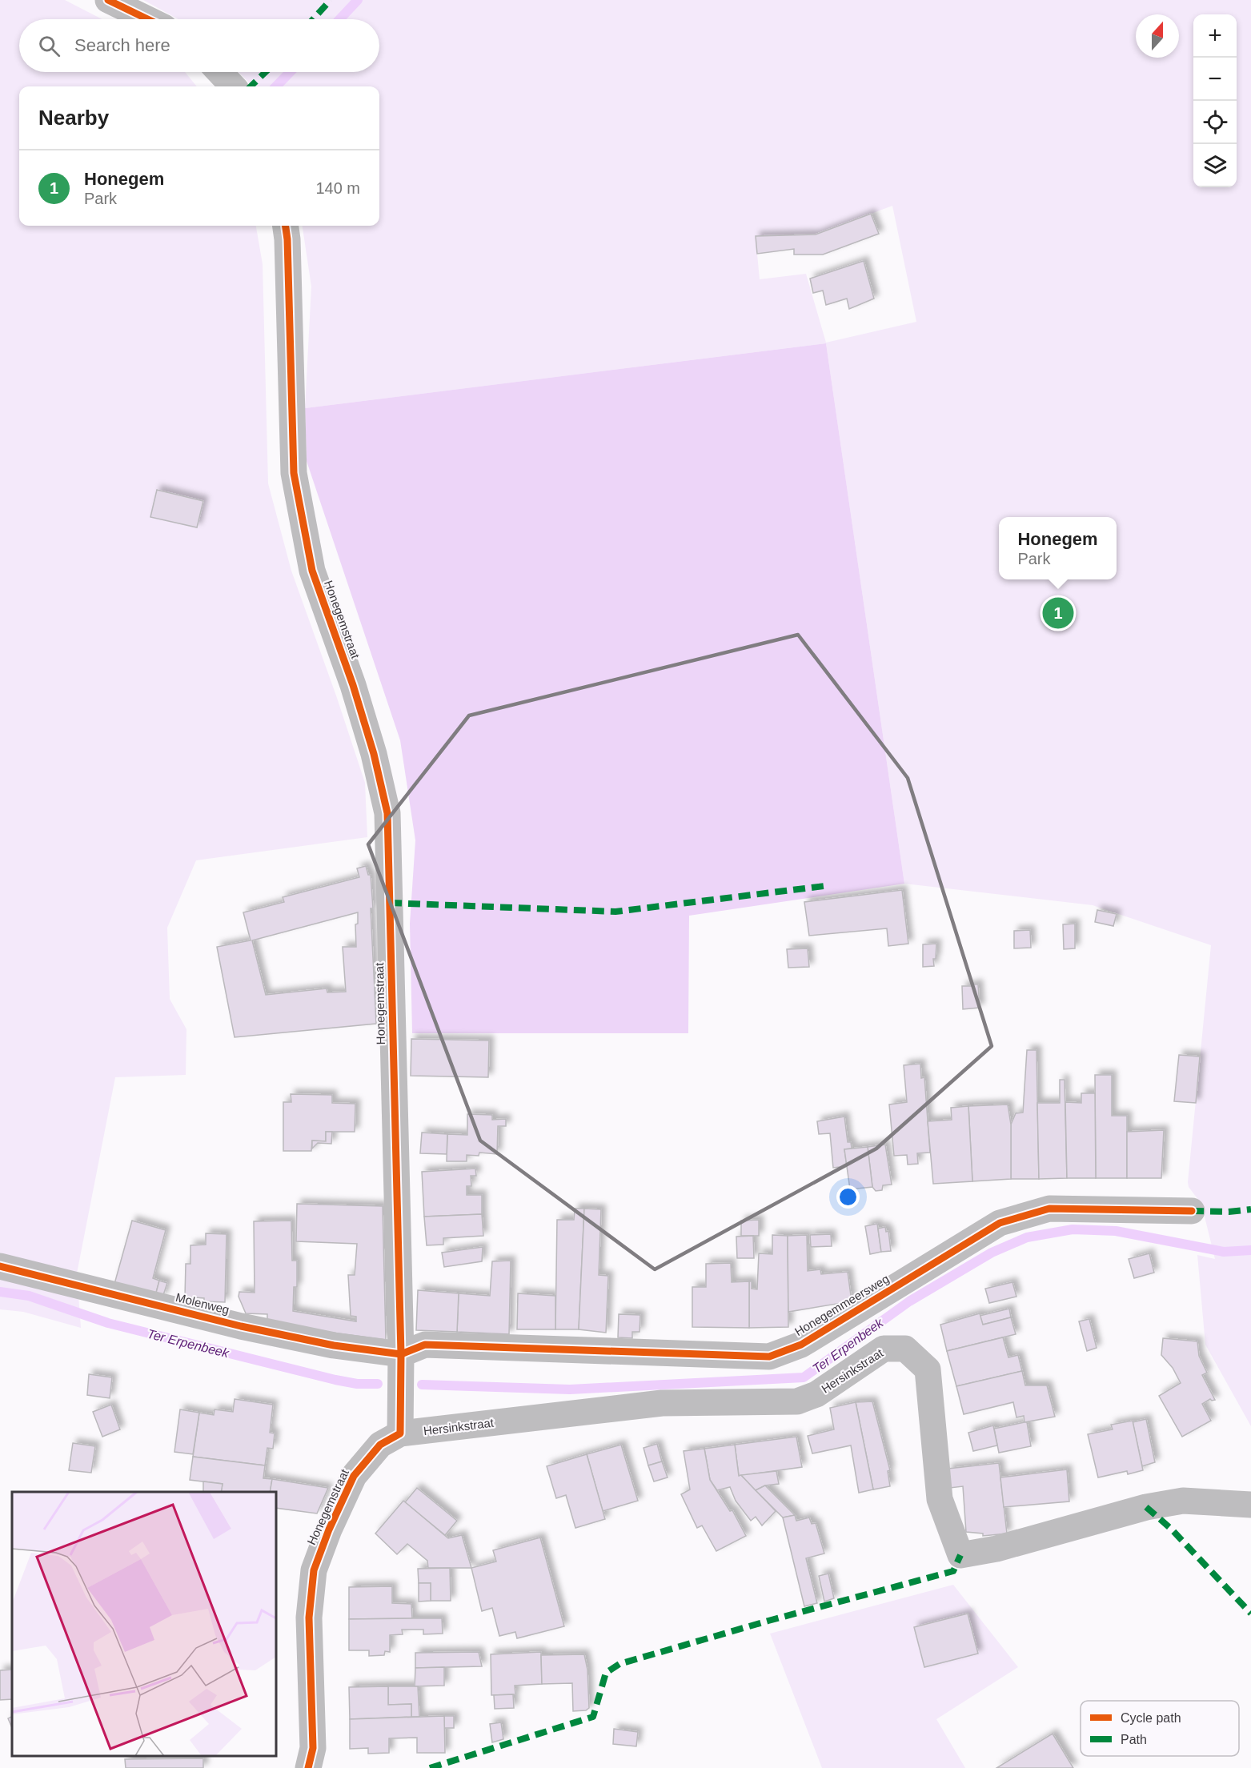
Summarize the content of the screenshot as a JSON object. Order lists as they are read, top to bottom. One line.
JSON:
{"streets":{"street":["Honegemstraat","Molenweg","Honegemmeersweg","Hersinkstraat"]},"crossings":[["Honegemstraat","Molenweg"],["Honegemstraat","Honegemmeersweg"],["Honegemstraat","Hersinkstraat"],["Molenweg","Honegemmeersweg"]],"water":["Ter Erpenbeek"],"legend":["Cycle path","Path"],"north":"top","page":{"map_buttons":["+","−"],"search":"Search here","heading":"Nearby","list":[{"mark":"1","name":"Honegem","note":"Park","value":"140 m"}],"popup":["Honegem","Park"],"pins":"1"}}
